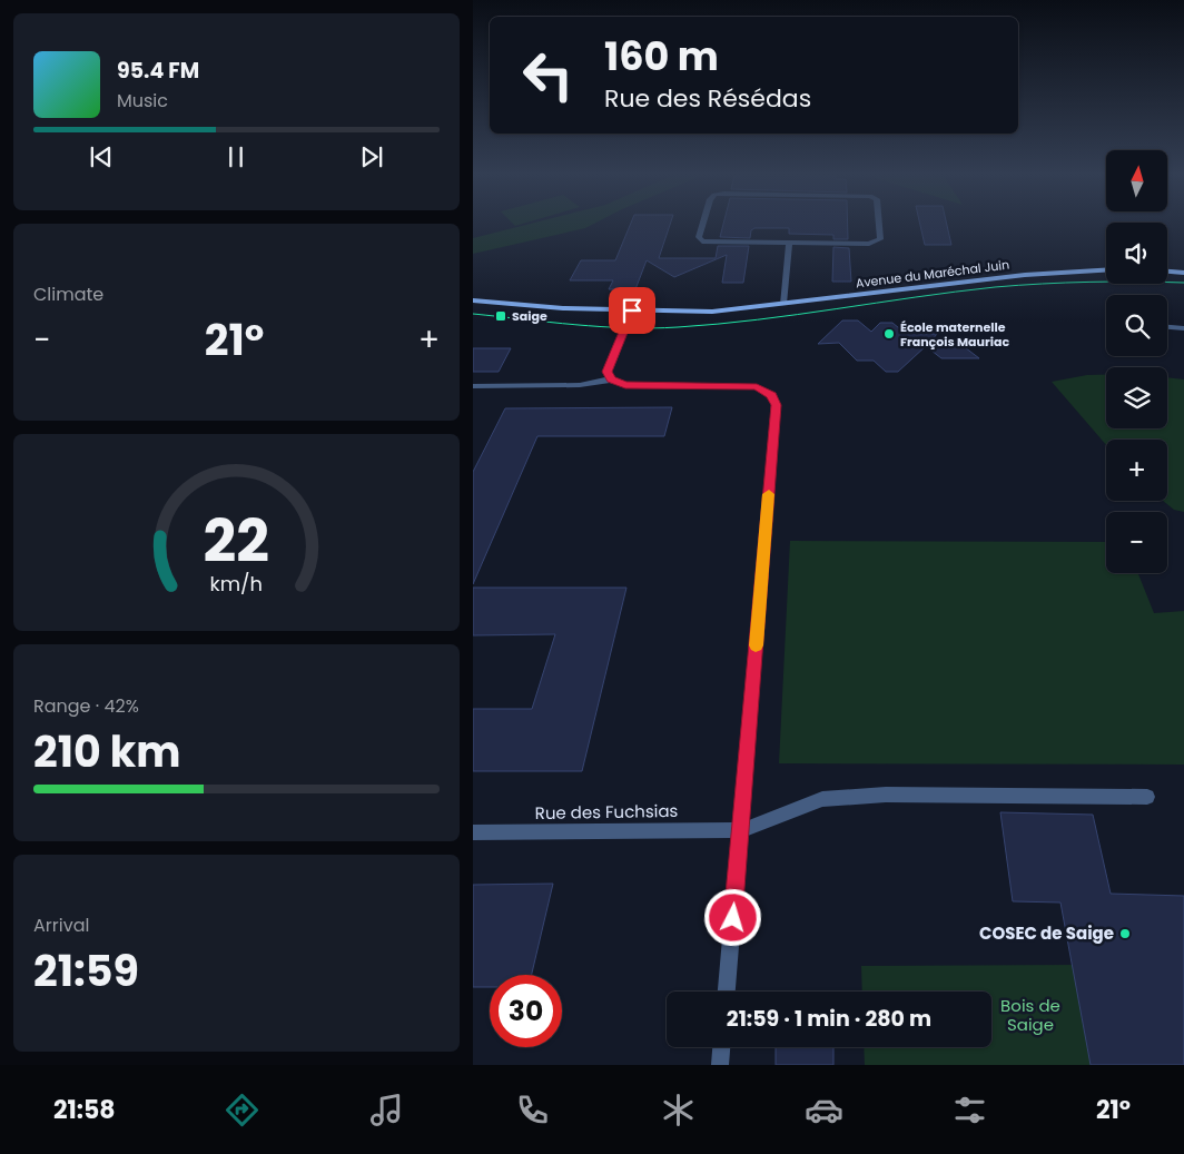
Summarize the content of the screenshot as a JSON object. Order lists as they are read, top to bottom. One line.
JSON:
{"streets":{"main road":["Avenue du Maréchal Juin"],"street":["Rue des Fuchsias"]},"parks":["Bois de Saige"],"places":{"transit":["Saige"],"other":["École maternelle François Mauriac","COSEC de Saige"]},"north":"top","page":{"turn":["160 m","Rue des Résédas"],"song":["95.4 FM","Music"],"map_buttons":["+","−"],"tile":["Climate",["Range · 42%","210 km"],["Arrival","21:59"]],"heat":["−","21°","+"],"limit":"30","trip":"21:59 · 1 min · 280 m","tabs":["21:58","21°"],"gauge":["22","km/h"]}}
